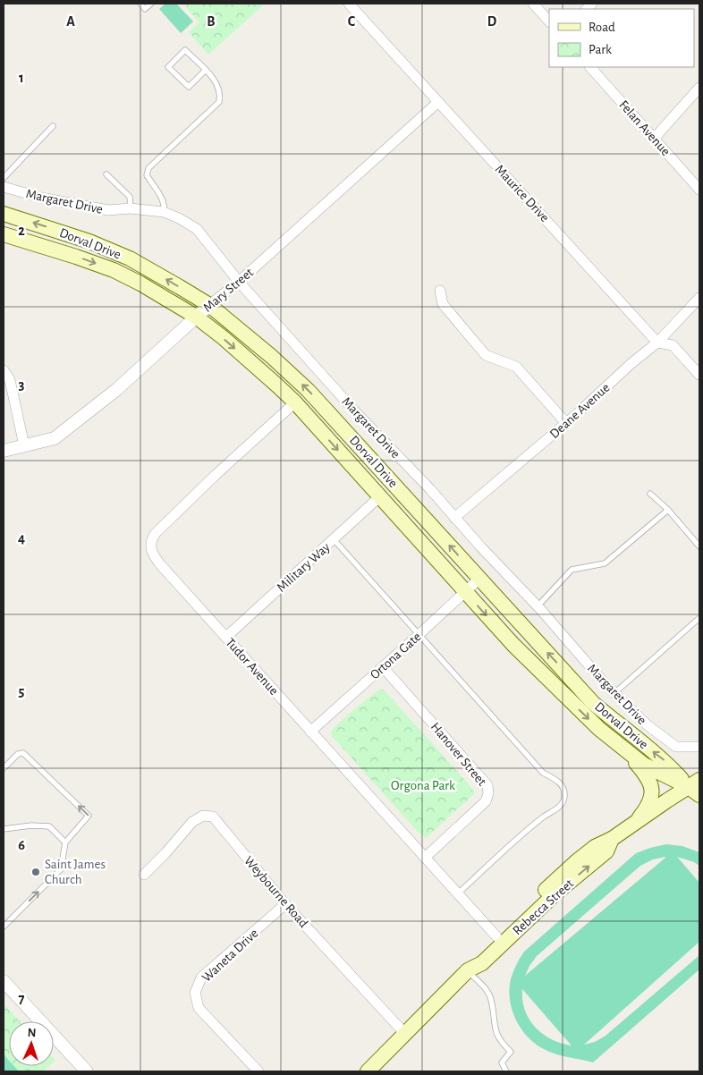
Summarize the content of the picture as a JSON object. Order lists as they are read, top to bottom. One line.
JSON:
{"streets":{"main road":["Dorval Drive","Rebecca Street"],"street":["Felan Avenue","Maurice Drive","Margaret Drive","Mary Street","Deane Avenue","Military Way","Ortona Gate","Tudor Avenue","Hanover Street","Weybourne Road","Waneta Drive"]},"crossings":[["Maurice Drive","Mary Street"],["Maurice Drive","Deane Avenue"],["Margaret Drive","Mary Street"],["Margaret Drive","Deane Avenue"],["Dorval Drive","Mary Street"],["Dorval Drive","Military Way"],["Dorval Drive","Ortona Gate"],["Dorval Drive","Tudor Avenue"],["Dorval Drive","Rebecca Street"],["Military Way","Tudor Avenue"],["Ortona Gate","Tudor Avenue"],["Ortona Gate","Hanover Street"],["Tudor Avenue","Hanover Street"],["Tudor Avenue","Rebecca Street"],["Weybourne Road","Rebecca Street"],["Weybourne Road","Waneta Drive"]],"parks":["Orgona Park"],"places":["Saint James Church"],"legend":["Road","Park"],"north":"top","grid":{"columns":["A","B","C","D"],"rows":["1","2","3","4","5","6","7"]}}
